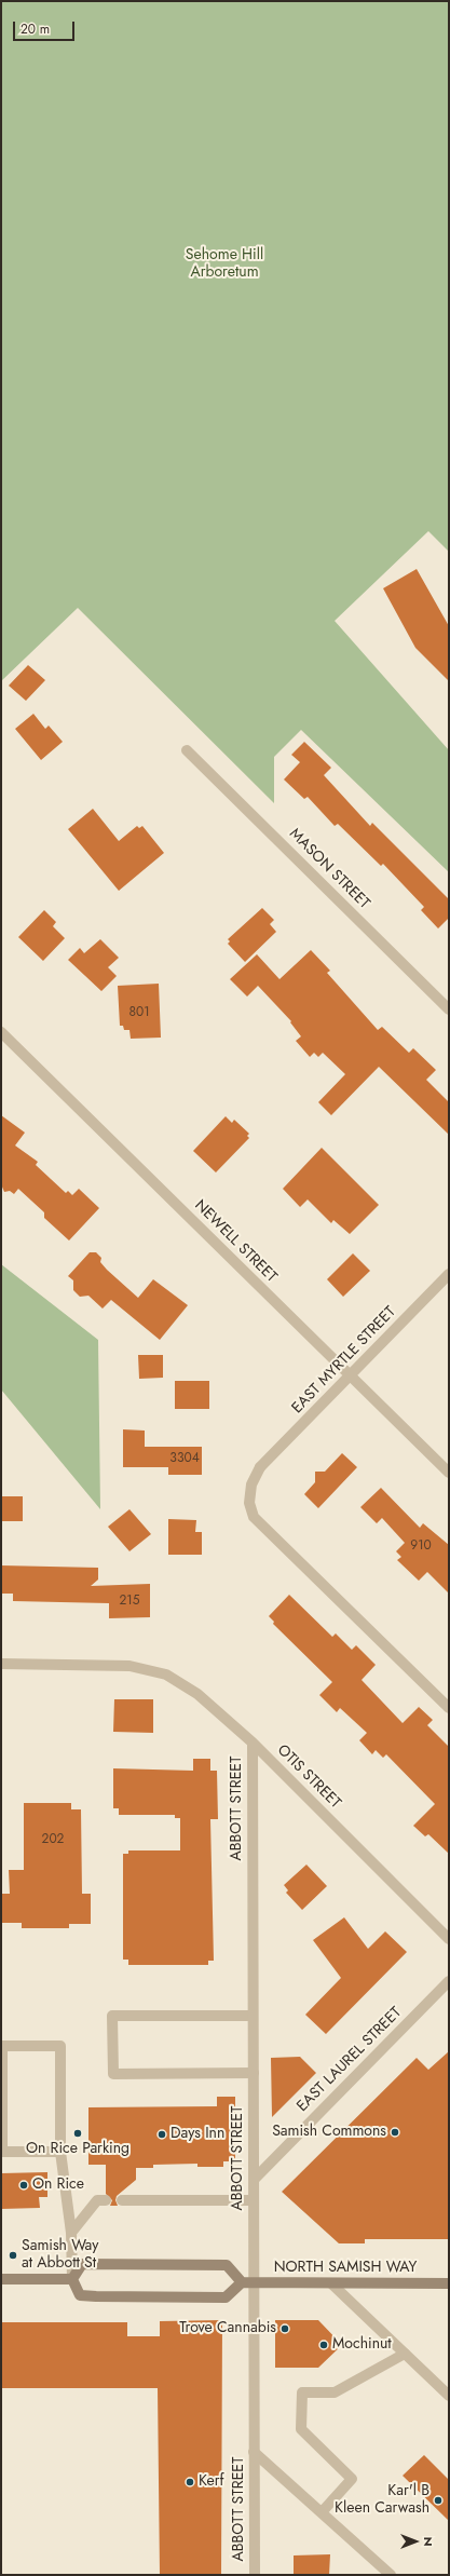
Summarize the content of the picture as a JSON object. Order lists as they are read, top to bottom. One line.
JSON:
{"streets":{"main road":["NORTH SAMISH WAY"],"street":["MASON STREET","NEWELL STREET","EAST MYRTLE STREET","OTIS STREET","ABBOTT STREET","EAST LAUREL STREET"]},"crossings":[["NEWELL STREET","EAST MYRTLE STREET"],["OTIS STREET","ABBOTT STREET"],["ABBOTT STREET","EAST LAUREL STREET"],["ABBOTT STREET","NORTH SAMISH WAY"]],"parks":["Sehome Hill Arboretum"],"places":["Samish Commons","On Rice Parking","Days Inn","On Rice","Samish Way at Abbott St","Trove Cannabis","Mochinut","Kerf","Kar'l B Kleen Carwash"],"house_numbers":["801","3304","910","215","202"],"scale_bar":"20 m","north":"right"}
